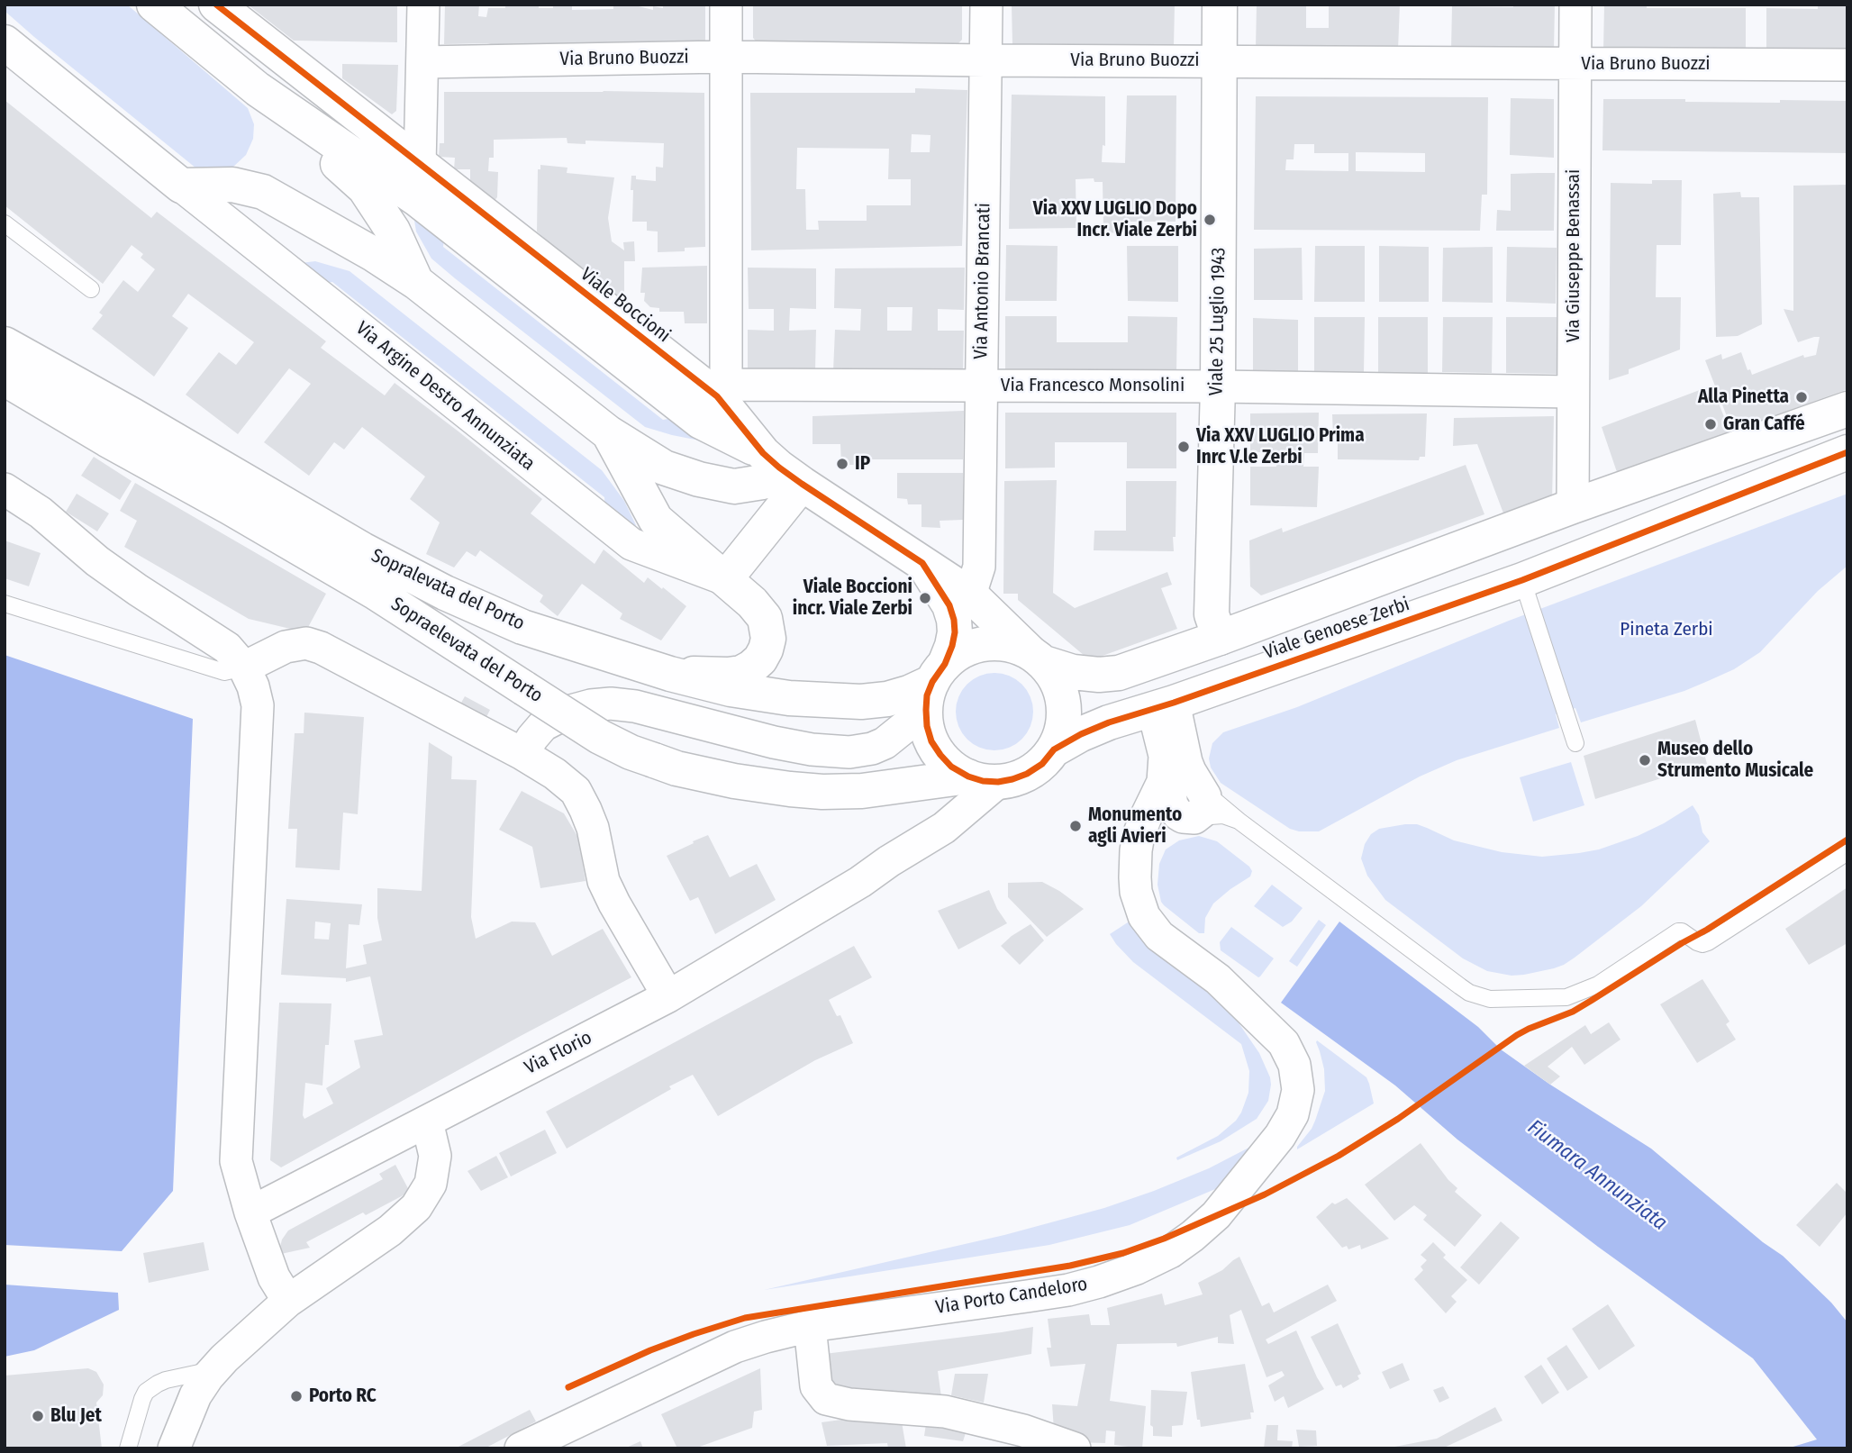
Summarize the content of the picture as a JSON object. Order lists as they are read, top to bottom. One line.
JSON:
{"streets":{"street":["Via Bruno Buozzi","Via Giuseppe Benassai","Via Antonio Brancati","Viale Boccioni","Viale 25 Luglio 1943","Via Francesco Monsolini","Via Argine Destro Annunziata","Sopralevata del Porto","Viale Genoese Zerbi","Sopraelevata del Porto","Via Florio","Via Porto Candeloro"]},"crossings":[["Via Bruno Buozzi","Via Giuseppe Benassai"],["Via Bruno Buozzi","Via Antonio Brancati"],["Via Bruno Buozzi","Viale 25 Luglio 1943"],["Via Giuseppe Benassai","Via Francesco Monsolini"],["Via Giuseppe Benassai","Viale Genoese Zerbi"],["Via Antonio Brancati","Viale Boccioni"],["Via Antonio Brancati","Via Francesco Monsolini"],["Viale Boccioni","Via Francesco Monsolini"],["Viale Boccioni","Via Argine Destro Annunziata"],["Viale Boccioni","Sopralevata del Porto"],["Viale Boccioni","Viale Genoese Zerbi"],["Viale Boccioni","Sopraelevata del Porto"],["Viale Boccioni","Via Florio"],["Viale 25 Luglio 1943","Via Francesco Monsolini"],["Viale 25 Luglio 1943","Viale Genoese Zerbi"],["Via Argine Destro Annunziata","Sopralevata del Porto"],["Sopralevata del Porto","Viale Genoese Zerbi"],["Sopralevata del Porto","Sopraelevata del Porto"],["Sopralevata del Porto","Via Florio"],["Viale Genoese Zerbi","Sopraelevata del Porto"],["Viale Genoese Zerbi","Via Florio"],["Sopraelevata del Porto","Via Florio"]],"water":["Fiumara Annunziata"],"parks":["Pineta Zerbi"],"places":["Via XXV LUGLIO Dopo Incr. Viale Zerbi","Alla Pinetta","Gran Caffé","Via XXV LUGLIO Prima Inrc V.le Zerbi","IP","Viale Boccioni incr. Viale Zerbi","Museo dello Strumento Musicale","Monumento agli Avieri","Porto RC","Blu Jet"]}
